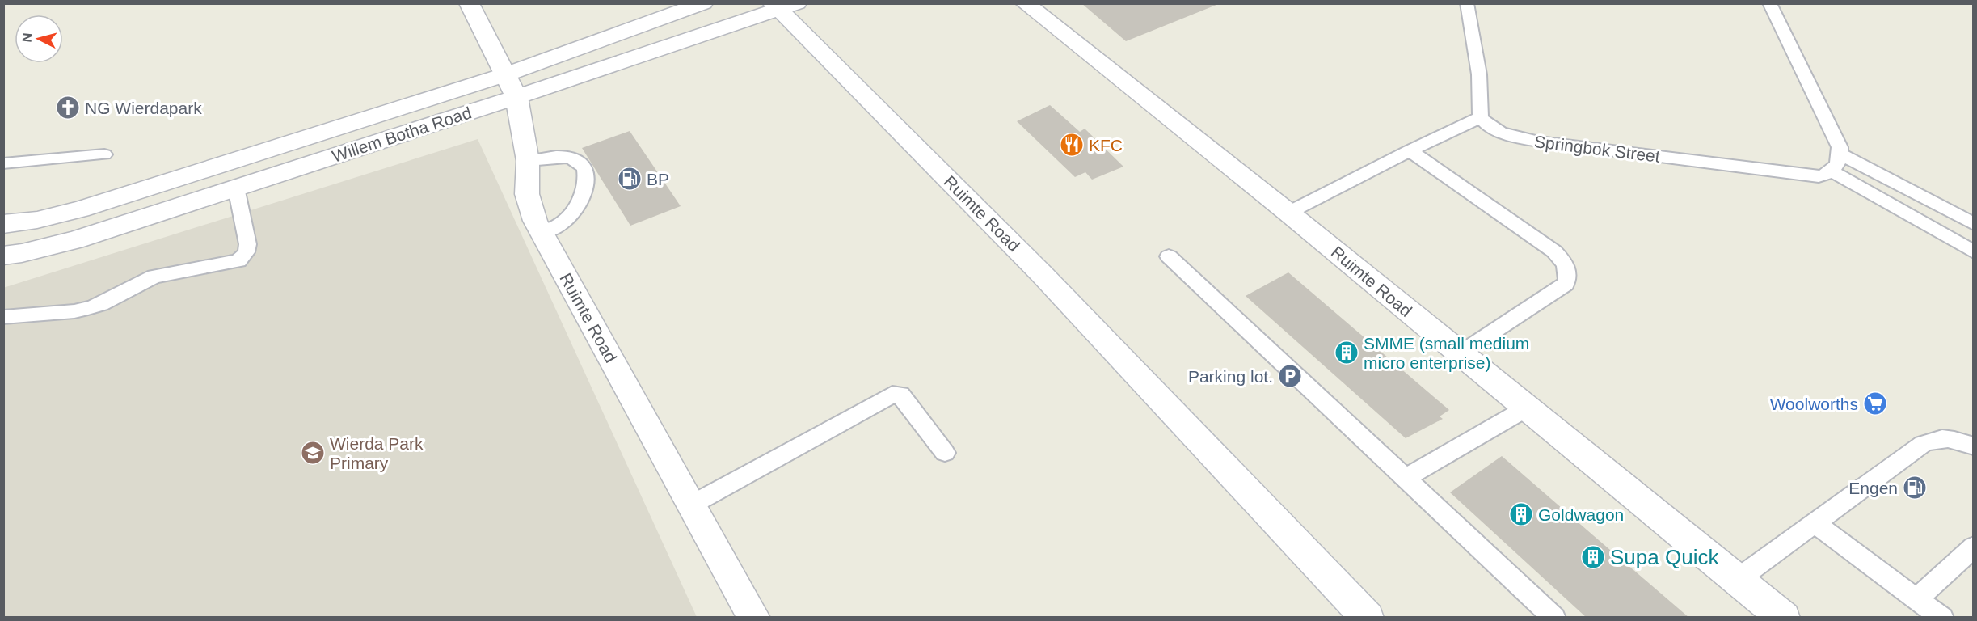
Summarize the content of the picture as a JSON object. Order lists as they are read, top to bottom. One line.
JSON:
{"streets":{"street":["Willem Botha Road","Ruimte Road"],"lane":["Springbok Street"]},"crossings":[["Willem Botha Road","Ruimte Road"]],"places":{"church":["NG Wierdapark"],"restaurant":["KFC"],"fuel station":["BP","Engen"],"building":["SMME (small medium micro enterprise)","Goldwagon","Supa Quick"],"parking":["Parking lot."],"supermarket":["Woolworths"],"school or university":["Wierda Park Primary"]},"north":"left"}
